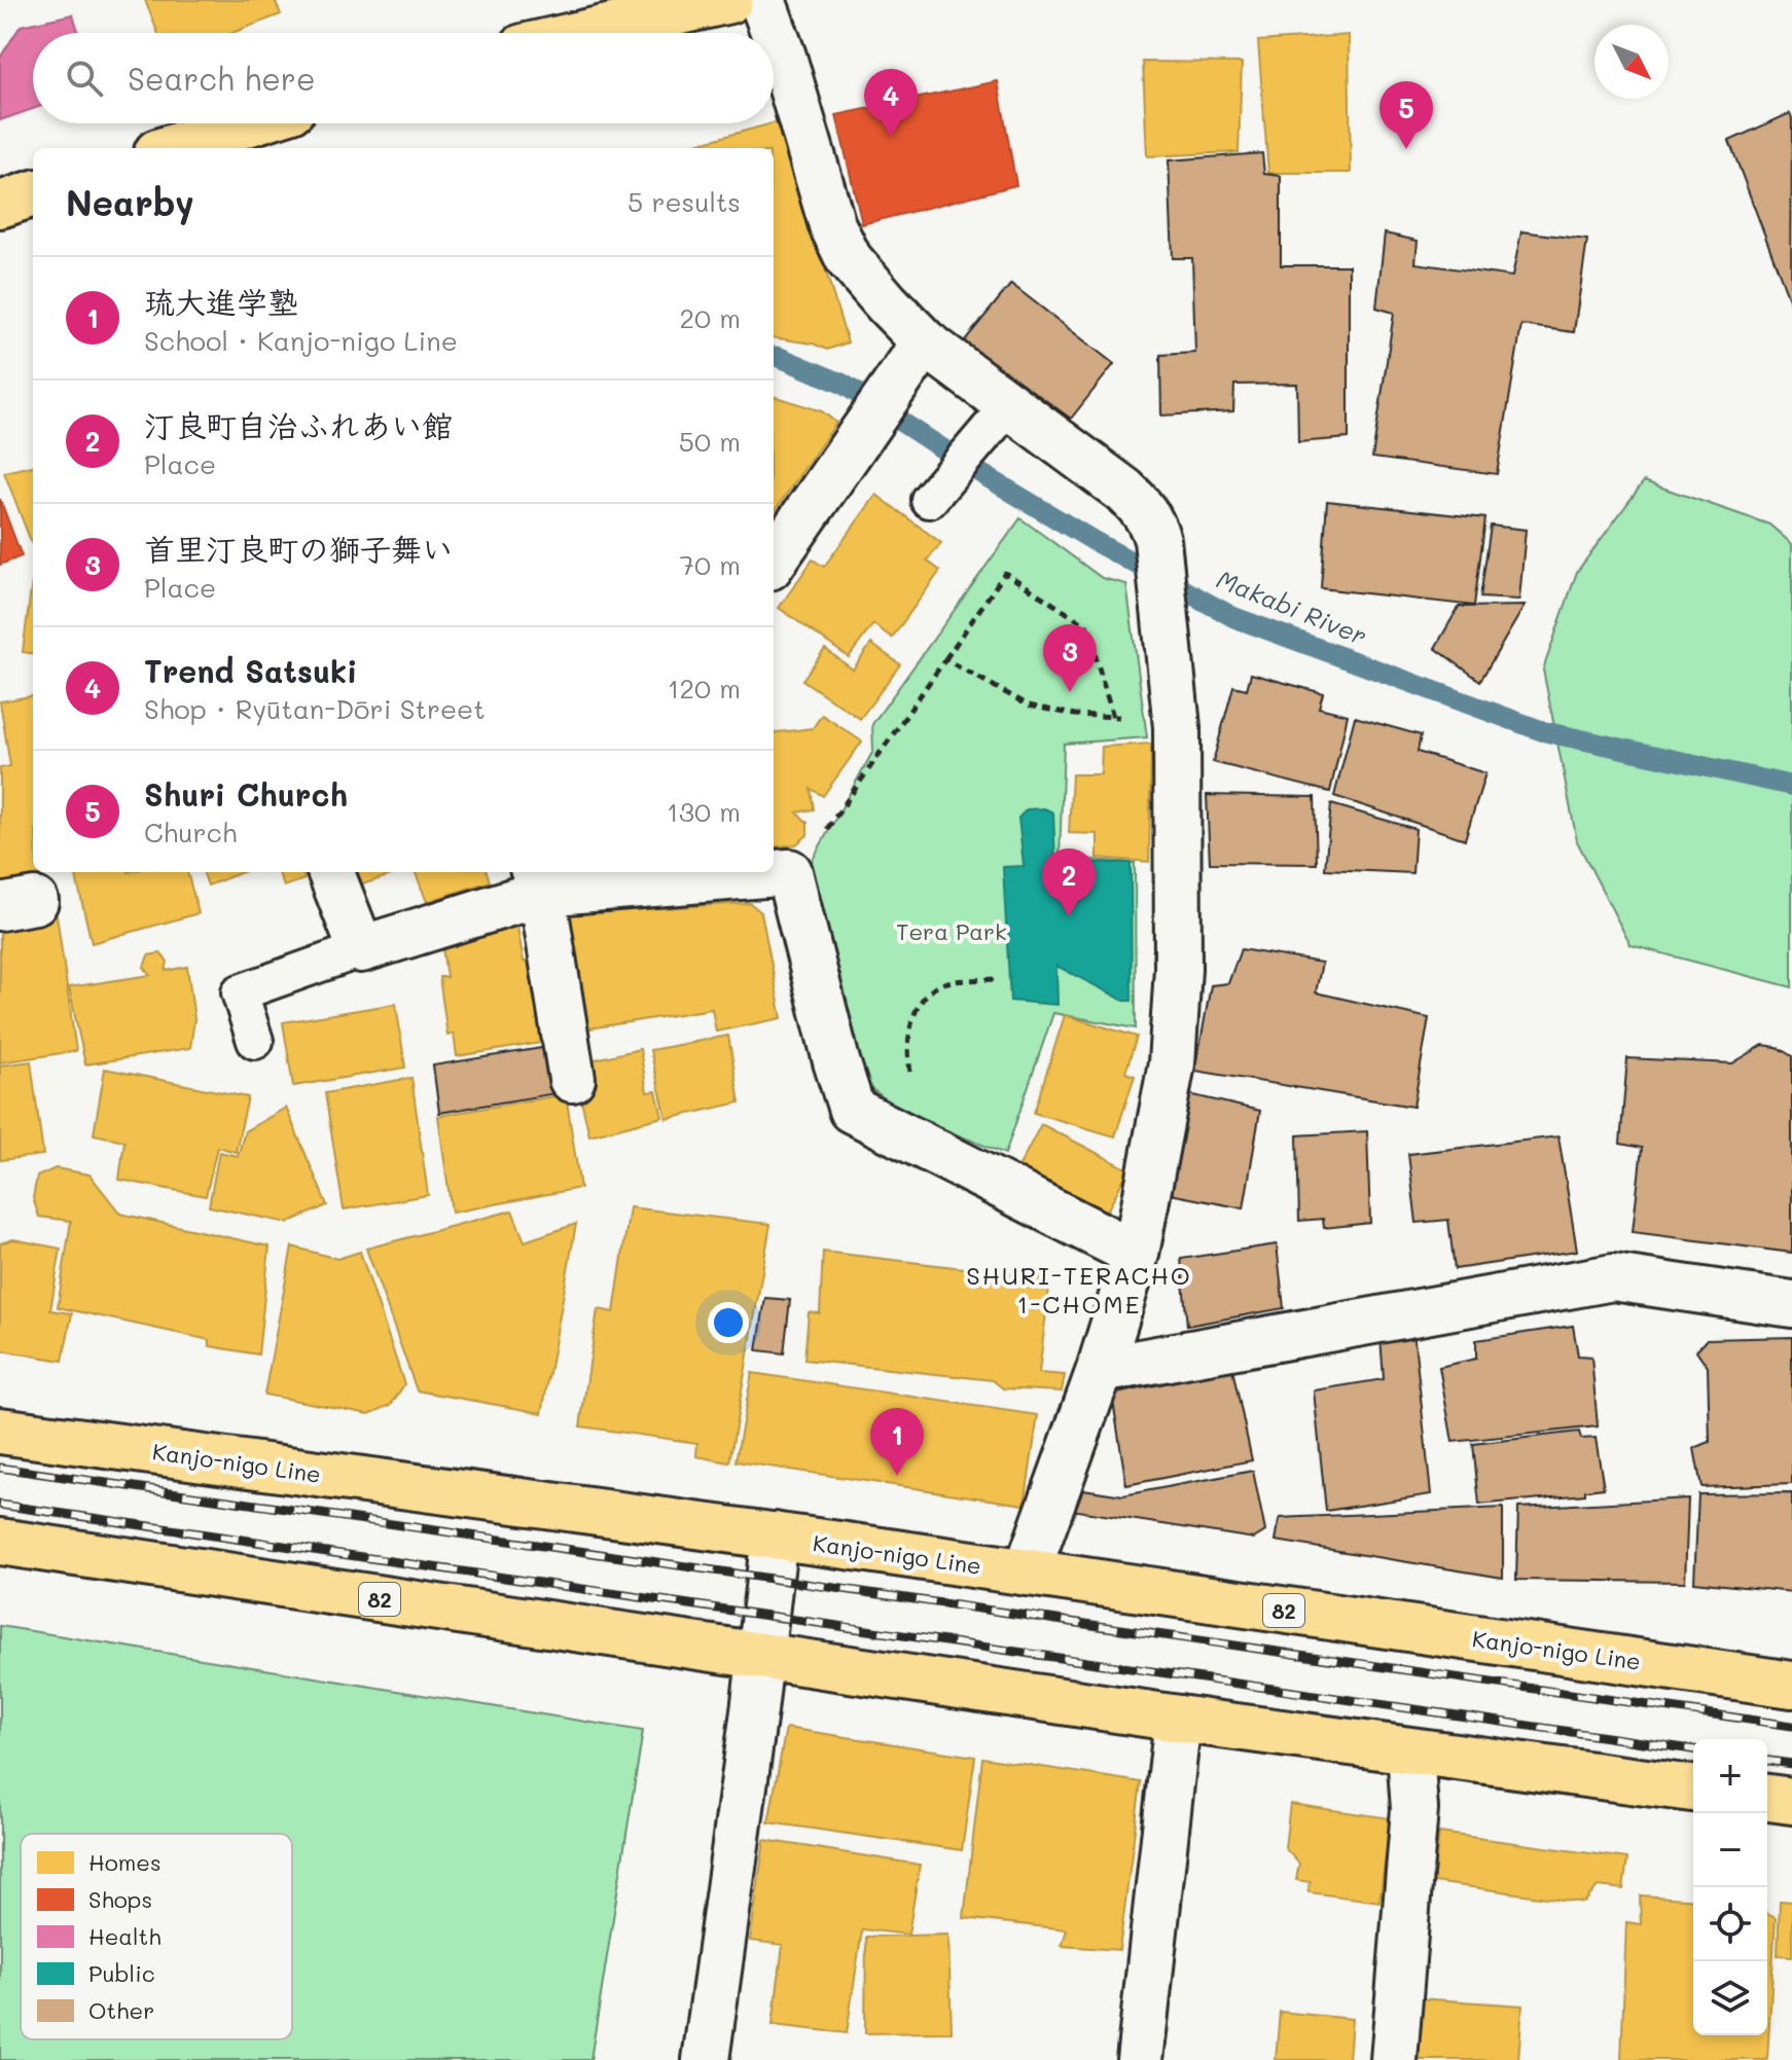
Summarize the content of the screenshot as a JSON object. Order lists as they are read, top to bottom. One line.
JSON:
{"streets":{"main road":["Kanjo-nigo Line","82"]},"districts":["SHURI-TERACHO 1-CHOME"],"water":["Makabi River"],"parks":["Tera Park"],"legend":["Homes","Shops","Health","Public","Other"],"north":"bottom right","page":{"search":"Search here","pins":["4","5","3","2","1"],"heading":["Nearby","5 results"],"list":[{"mark":"1","name":"琉大進学塾","note":"School · Kanjo-nigo Line","value":"20 m"},{"mark":"2","name":"汀良町自治ふれあい館","note":"Place","value":"50 m"},{"mark":"3","name":"首里汀良町の獅子舞い","note":"Place","value":"70 m"},{"mark":"4","name":"Trend Satsuki","note":"Shop · Ryūtan-Dōri Street","value":"120 m"},{"mark":"5","name":"Shuri Church","note":"Church","value":"130 m"}],"map_buttons":["+","−"]}}
